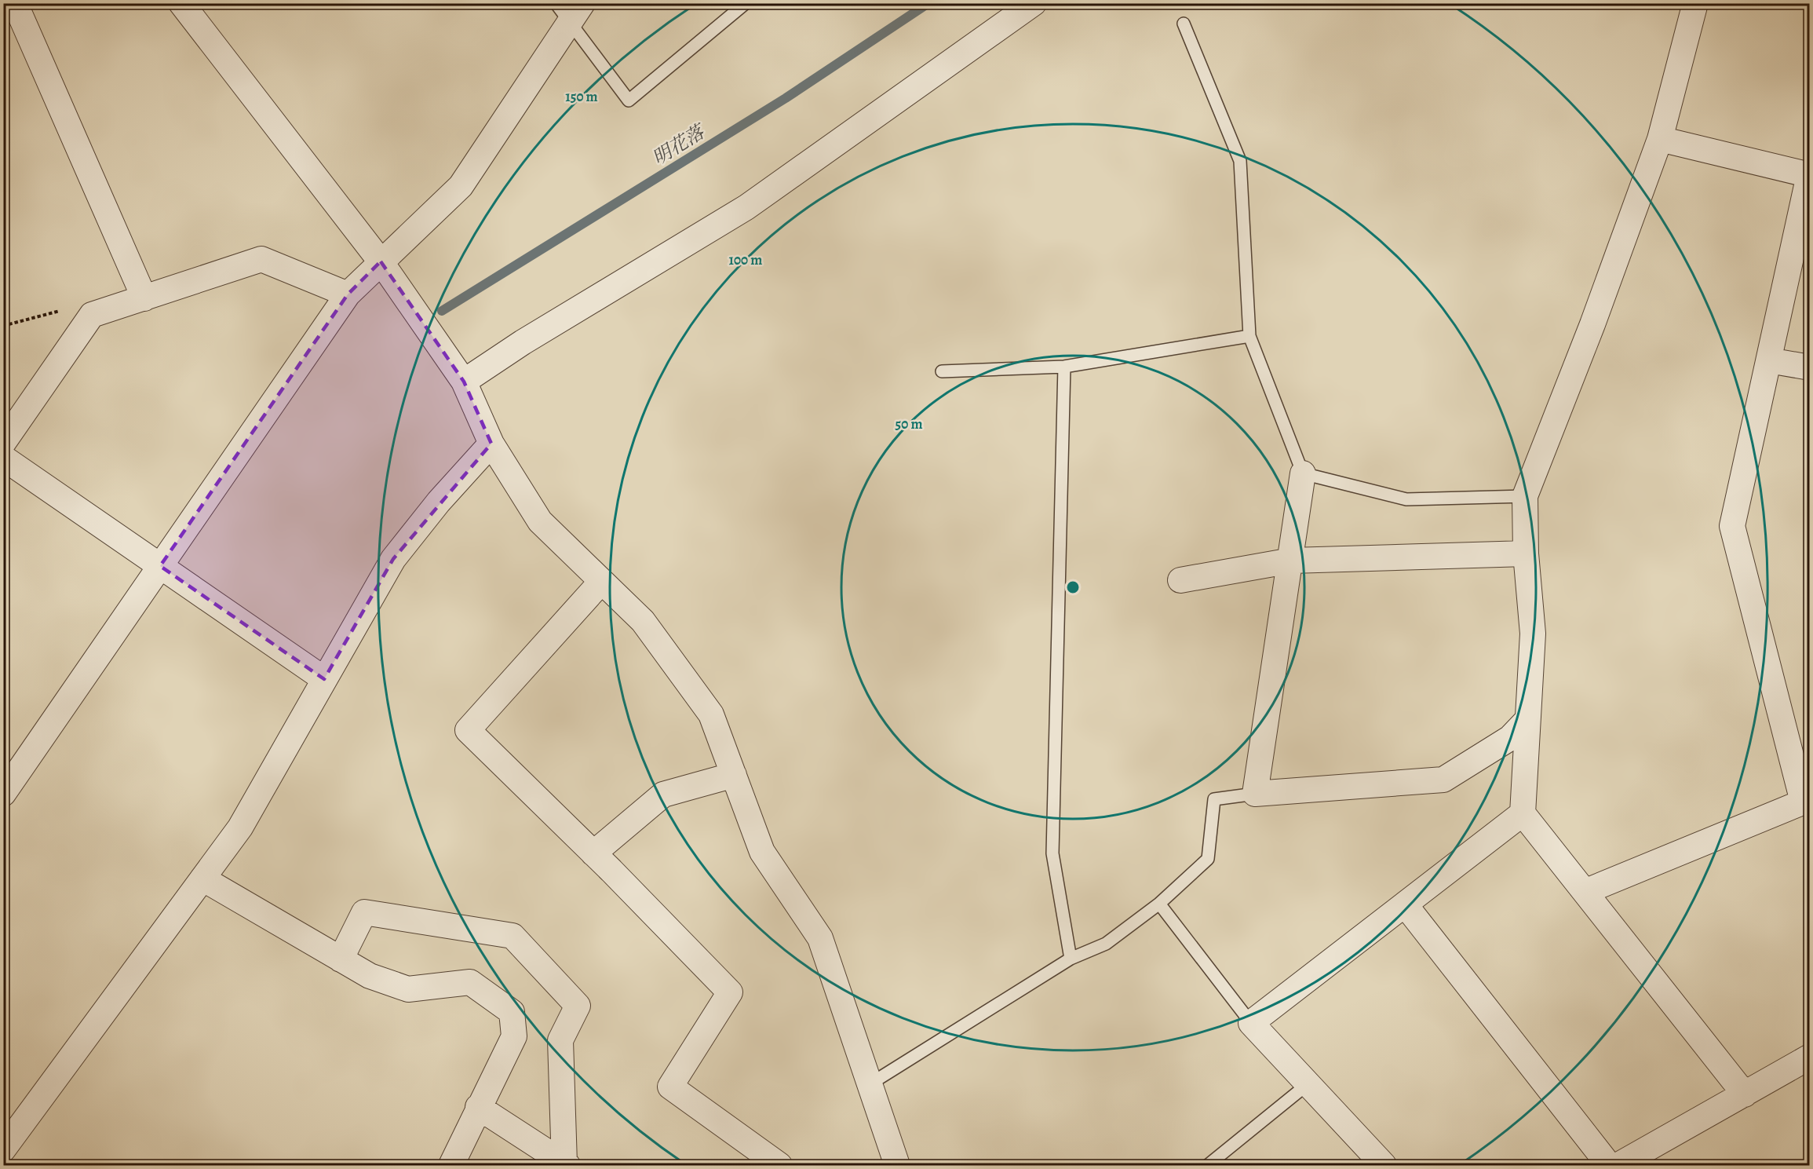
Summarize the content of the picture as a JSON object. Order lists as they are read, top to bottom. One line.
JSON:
{"water":["明花落"],"rings":["150 m","100 m","50 m"]}
